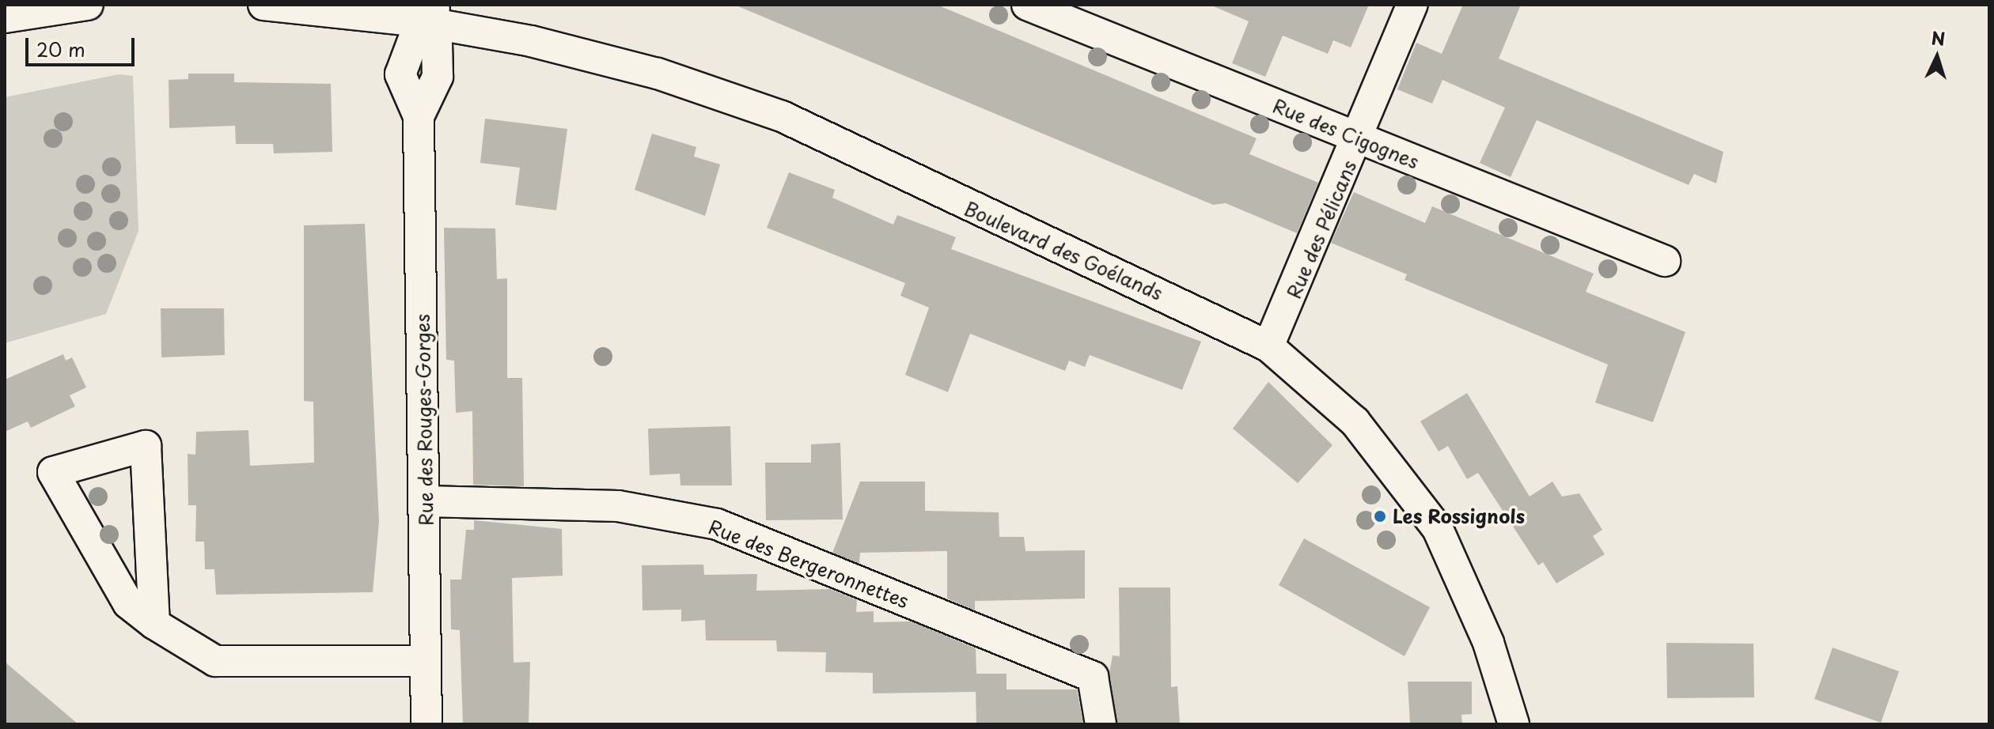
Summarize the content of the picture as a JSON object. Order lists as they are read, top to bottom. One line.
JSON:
{"streets":{"street":["Rue des Cigognes","Rue des Pélicans","Boulevard des Goélands","Rue des Rouges-Gorges","Rue des Bergeronnettes"]},"crossings":[["Rue des Cigognes","Rue des Pélicans"],["Rue des Pélicans","Boulevard des Goélands"],["Boulevard des Goélands","Rue des Rouges-Gorges"],["Rue des Rouges-Gorges","Rue des Bergeronnettes"]],"places":["Les Rossignols"],"scale_bar":"20 m","north":"top"}
